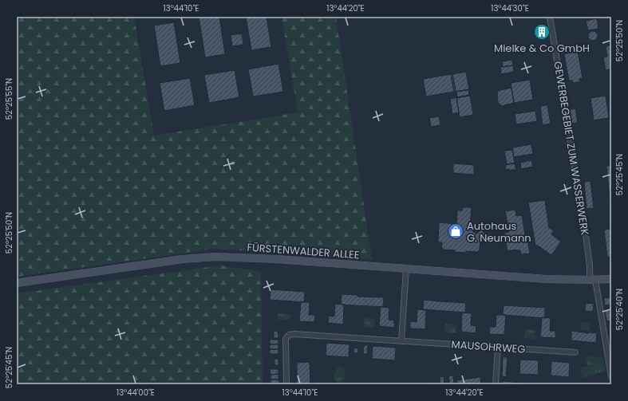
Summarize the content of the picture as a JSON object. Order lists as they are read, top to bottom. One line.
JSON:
{"streets":{"main road":["FÜRSTENWALDER ALLEE"],"street":["GEWERBEGEBIET ZUM WASSERWERK","MAUSOHRWEG"]},"crossings":[["GEWERBEGEBIET ZUM WASSERWERK","FÜRSTENWALDER ALLEE"]],"places":{"building":["Mielke & Co GmbH"],"shop":["Autohaus G. Neumann"]},"coordinates":["13°44'10\"E","13°44'20\"E","13°44'30\"E","52°25'50\"N","52°25'55\"N","52°25'45\"N","52°25'40\"N","13°44'00\"E"]}
